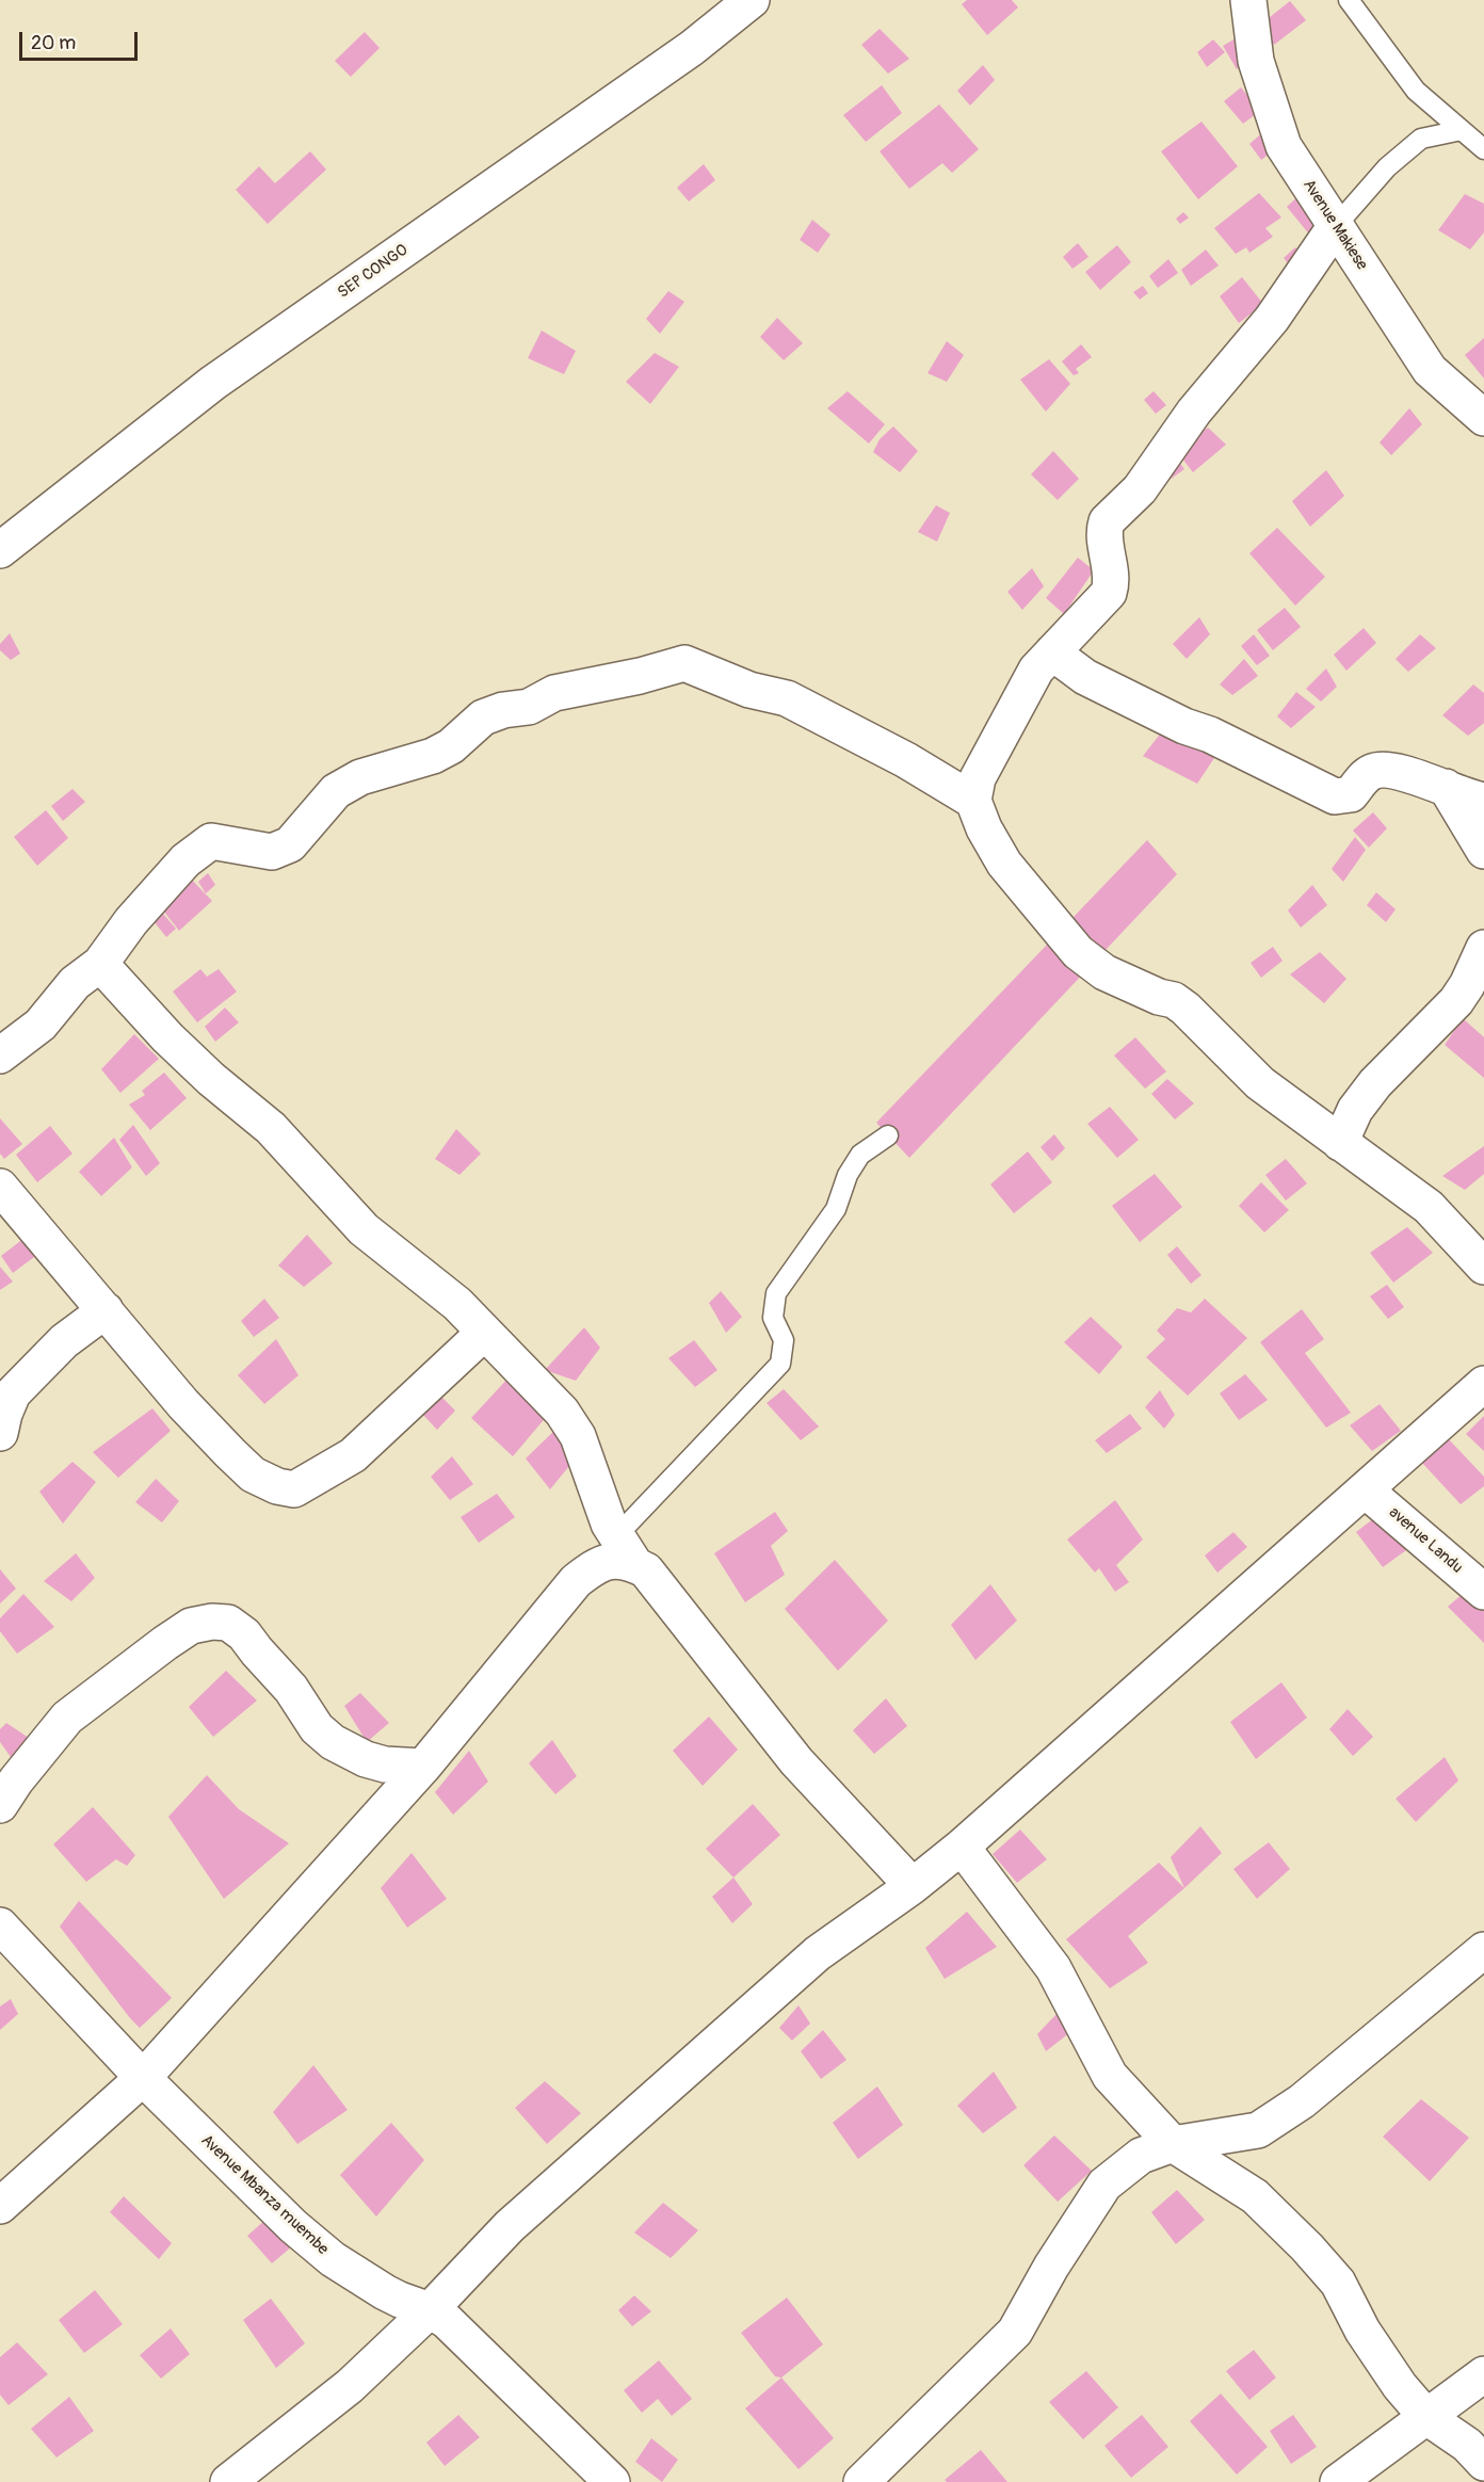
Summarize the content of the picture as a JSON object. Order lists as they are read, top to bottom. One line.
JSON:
{"streets":{"street":["Avenue Makiese","SEP CONGO","avenue Landu","Avenue Mbanza muembe"]},"scale_bar":"20 m"}
